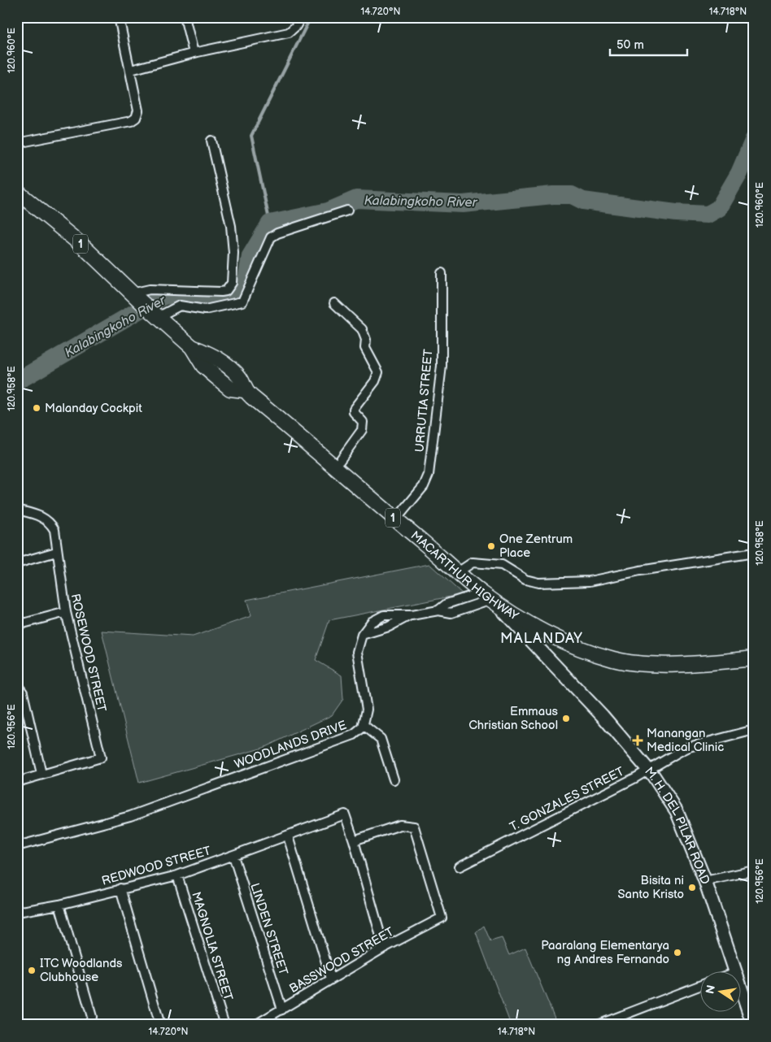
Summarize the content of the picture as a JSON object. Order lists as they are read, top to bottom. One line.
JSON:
{"streets":{"highway":["1","MACARTHUR HIGHWAY"],"main road":["M. H. DEL PILAR ROAD"],"street":["URRUTIA STREET","ROSEWOOD STREET","WOODLANDS DRIVE","T. GONZALES STREET","REDWOOD STREET","LINDEN STREET","MAGNOLIA STREET","BASSWOOD STREET"]},"crossings":[["URRUTIA STREET","MACARTHUR HIGHWAY"],["MACARTHUR HIGHWAY","WOODLANDS DRIVE"],["MACARTHUR HIGHWAY","M. H. DEL PILAR ROAD"],["WOODLANDS DRIVE","M. H. DEL PILAR ROAD"],["T. GONZALES STREET","M. H. DEL PILAR ROAD"],["REDWOOD STREET","LINDEN STREET"],["REDWOOD STREET","MAGNOLIA STREET"],["REDWOOD STREET","BASSWOOD STREET"],["LINDEN STREET","BASSWOOD STREET"]],"districts":["MALANDAY"],"water":["Kalabingkoho River"],"places":{"other":["Malanday Cockpit","One Zentrum Place","Emmaus Christian School","Bisita ni Santo Kristo","Paaralang Elementarya ng Andres Fernando","ITC Woodlands Clubhouse"],"health":["Manangan Medical Clinic"]},"scale_bar":"50 m","north":"left","coordinates":["14.720°N","14.718°N","120.960°E","120.958°E","120.956°E"]}
